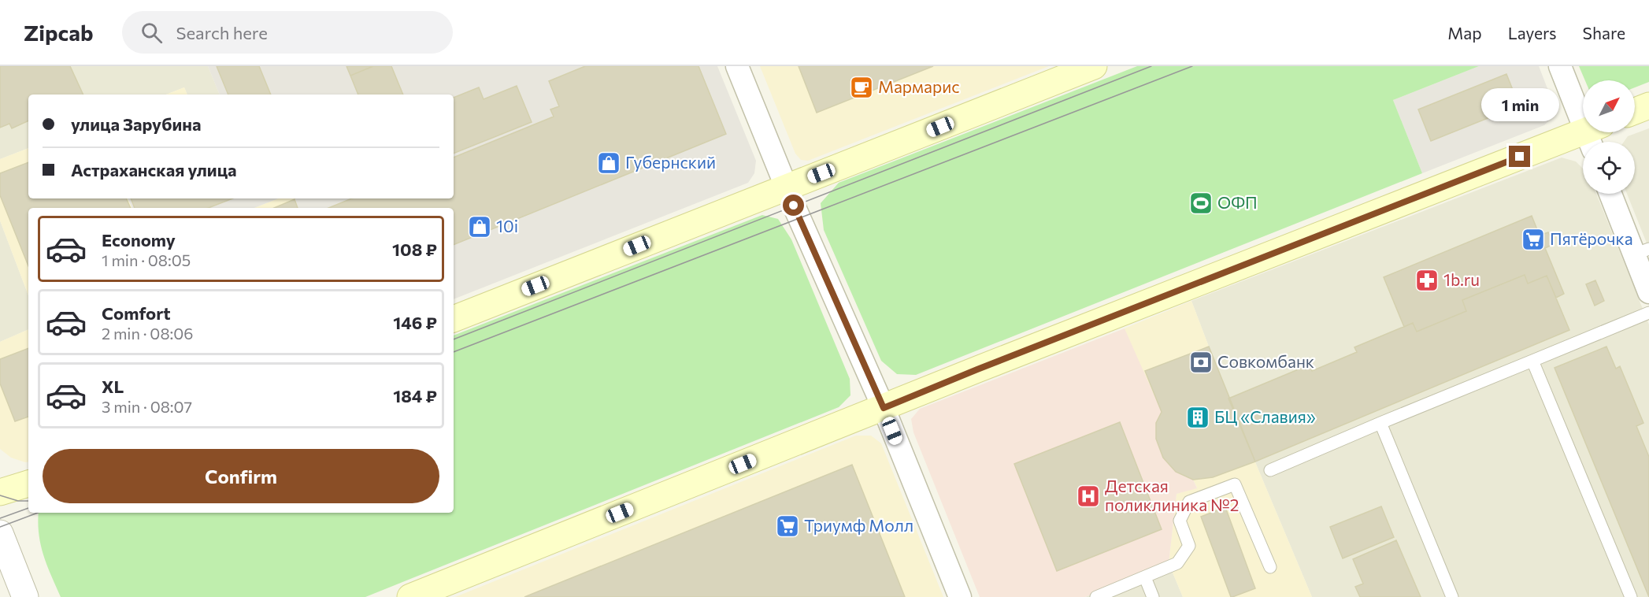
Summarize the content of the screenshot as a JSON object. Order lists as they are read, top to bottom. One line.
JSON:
{"places":{"cafe":["Мармарис"],"shop":["Губернский","10i"],"sports":["ОФП"],"supermarket":["Пятёрочка","Триумф Молл"],"pharmacy":["1b.ru"],"bank":["Совкомбанк"],"building":["БЦ «Славия»"],"hospital":["Детская поликлиника №2"]},"north":"top right","page":{"header":"Zipcab","search":"Search here","nav":["Map","Layers","Share"],"bubble":"1 min","banner":["улица Зарубина","Астраханская улица"],"list":[{"name":"Economy","note":"1 min · 08:05","value":"108 ₽"},{"name":"Comfort","note":"2 min · 08:06","value":"146 ₽"},{"name":"XL","note":"3 min · 08:07","value":"184 ₽"}],"buttons":"Confirm"}}
